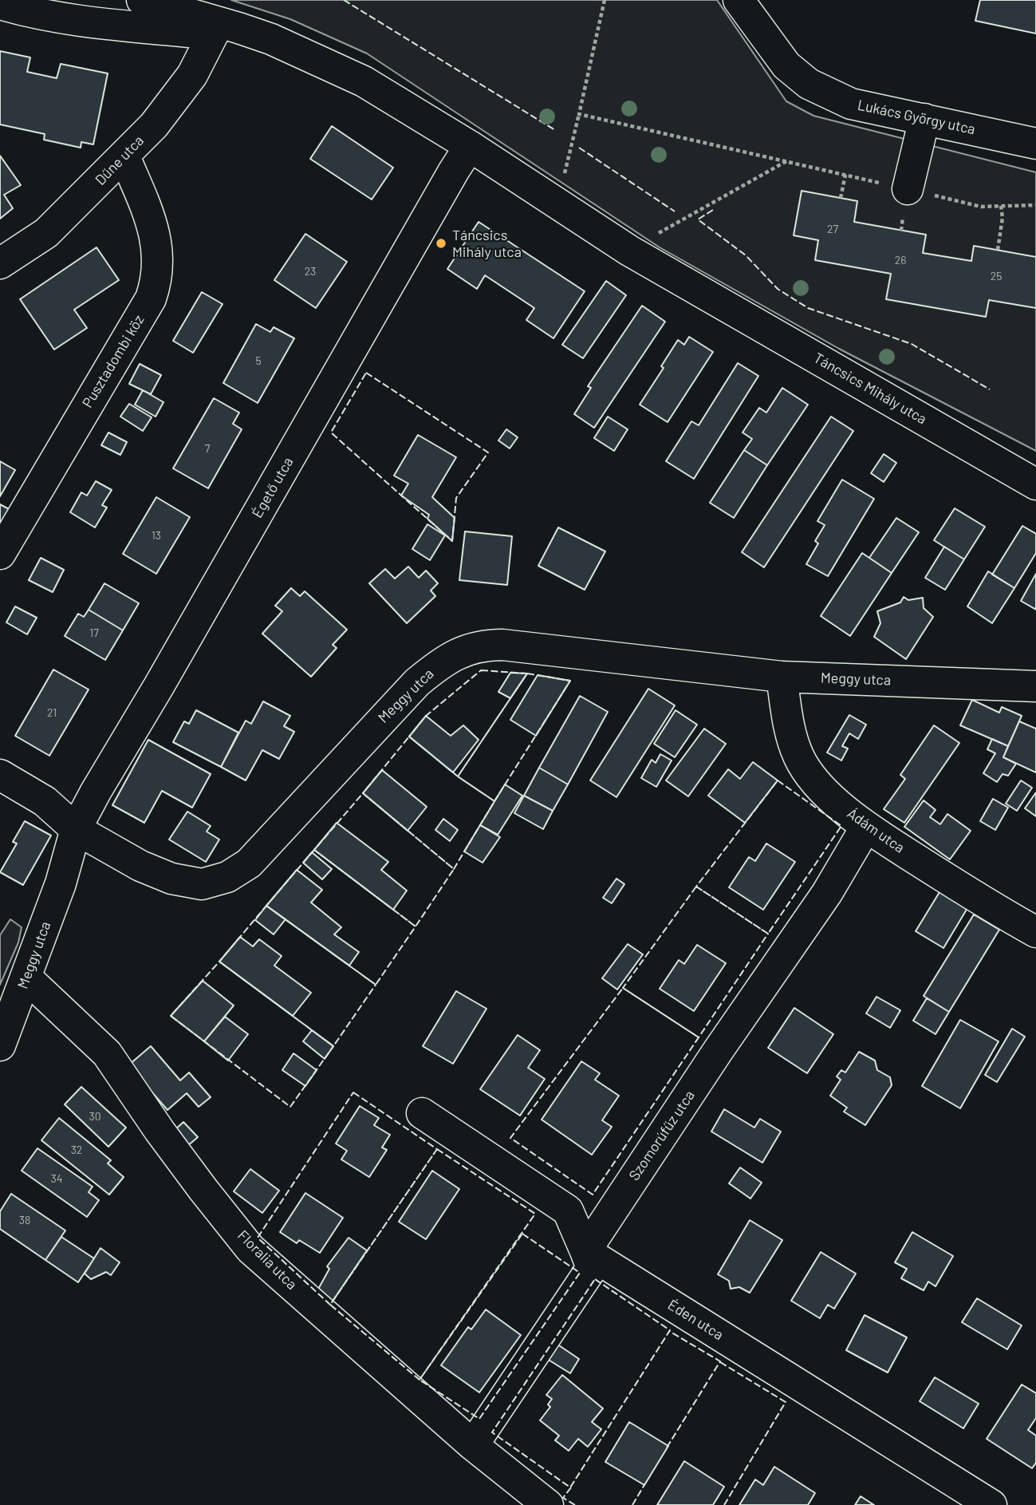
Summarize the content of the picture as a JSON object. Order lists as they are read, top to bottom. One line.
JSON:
{"streets":{"street":["Lukács György utca","Dűne utca","Pusztadombi köz","Táncsics Mihály utca","Égető utca","Meggy utca","Ádám utca","Szomorúfűz utca","Floralia utca","Éden utca"]},"crossings":[["Dűne utca","Pusztadombi köz"],["Dűne utca","Táncsics Mihály utca"],["Táncsics Mihály utca","Égető utca"],["Égető utca","Meggy utca"],["Meggy utca","Ádám utca"],["Meggy utca","Floralia utca"],["Ádám utca","Szomorúfűz utca"],["Szomorúfűz utca","Éden utca"]],"places":["Táncsics Mihály utca"],"house_numbers":["27","26","23","25","5","7","13","17","21","30","32","34","38"]}
